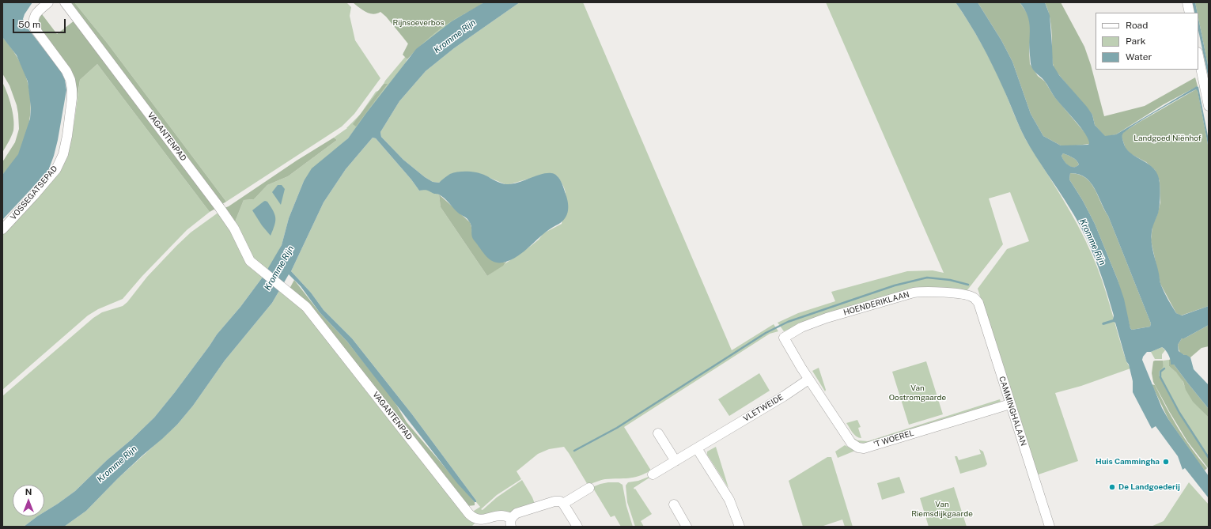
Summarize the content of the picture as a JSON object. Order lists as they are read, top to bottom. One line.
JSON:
{"streets":{"street":["VAGANTENPAD","VOSSEGATSEPAD","HOENDERIKLAAN","VLETWEIDE","CAMMINGHALAAN","'T WOEREL"]},"crossings":[["HOENDERIKLAAN","VLETWEIDE"],["HOENDERIKLAAN","CAMMINGHALAAN"],["HOENDERIKLAAN","'T WOEREL"],["VLETWEIDE","'T WOEREL"],["CAMMINGHALAAN","'T WOEREL"]],"water":["Kromme Rijn"],"parks":["Rijnsoeverbos","Landgoed Niënhof","Van Oostromgaarde","Van Riemsdijkgaarde"],"places":["Huis Cammingha","De Landgoederij"],"legend":["Road","Park","Water"],"scale_bar":"50 m","north":"top"}
